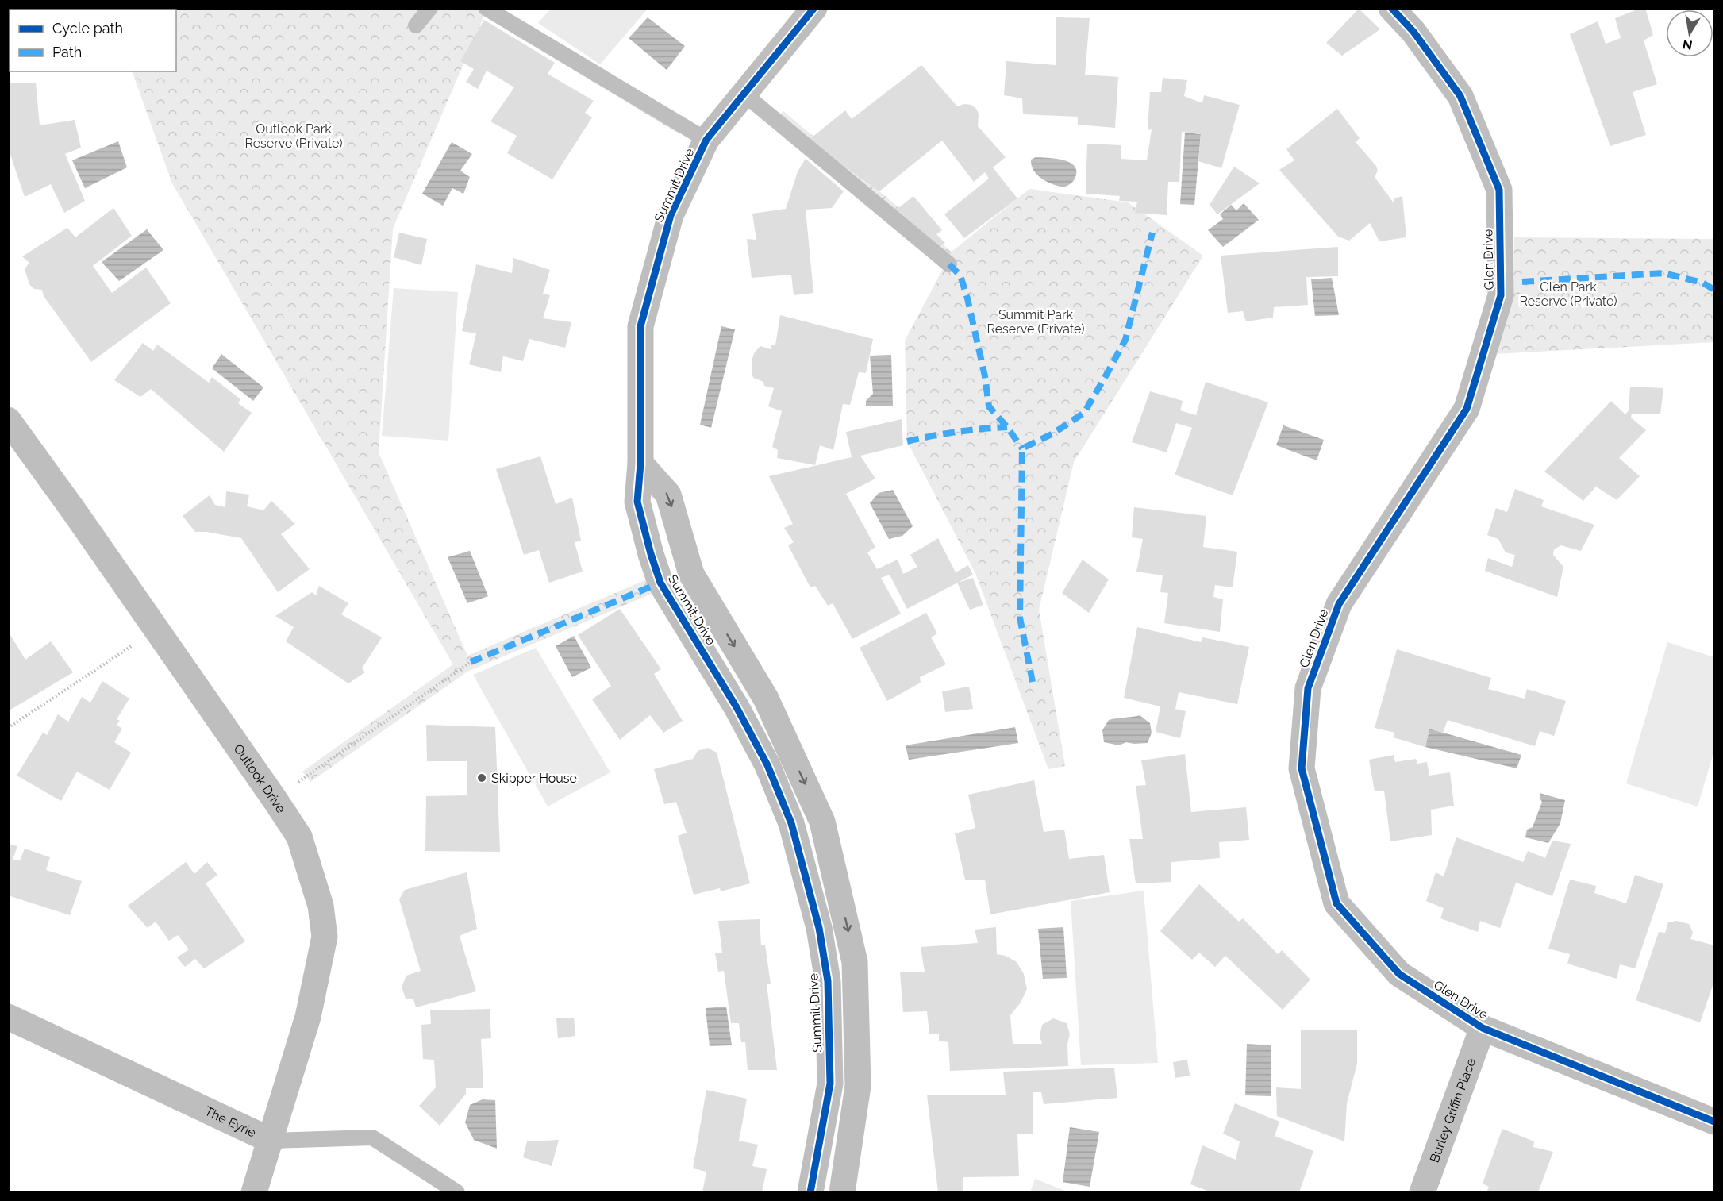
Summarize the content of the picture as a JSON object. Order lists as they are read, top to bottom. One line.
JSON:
{"streets":{"street":["Summit Drive","Glen Drive","Outlook Drive","Burley Griffin Place","The Eyrie"]},"crossings":[["Glen Drive","Burley Griffin Place"],["Outlook Drive","The Eyrie"]],"parks":["Outlook Park Reserve (Private)","Glen Park Reserve (Private)","Summit Park Reserve (Private)"],"places":["Skipper House"],"legend":["Cycle path","Path"],"north":"bottom"}
